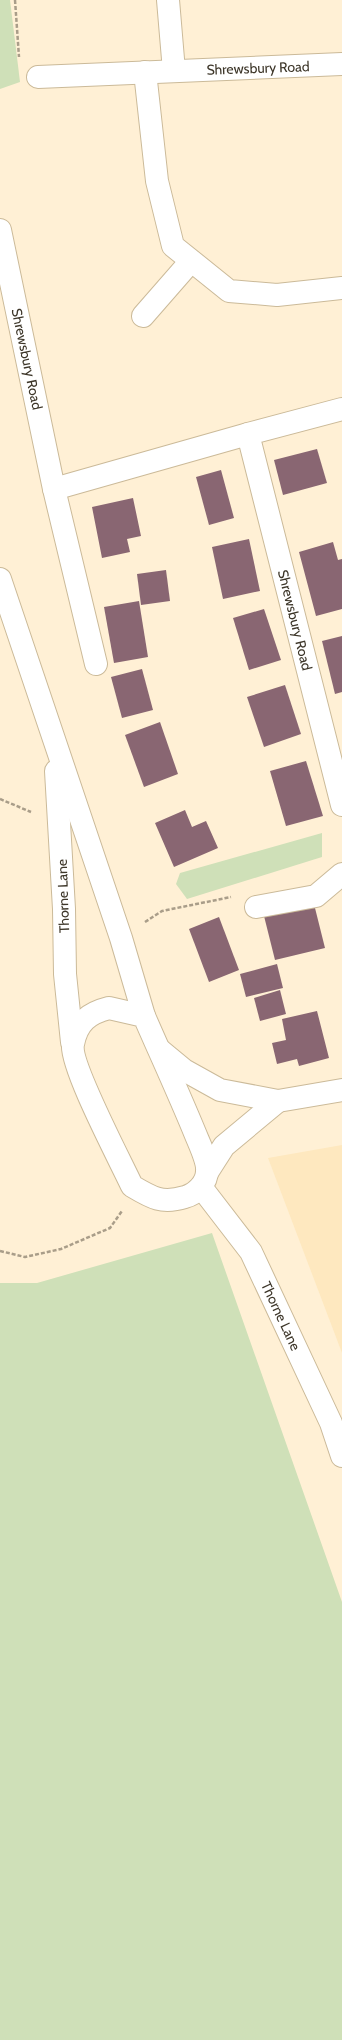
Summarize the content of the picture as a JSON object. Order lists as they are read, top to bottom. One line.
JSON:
{"streets":{"street":["Shrewsbury Road","Thorne Lane"]}}
